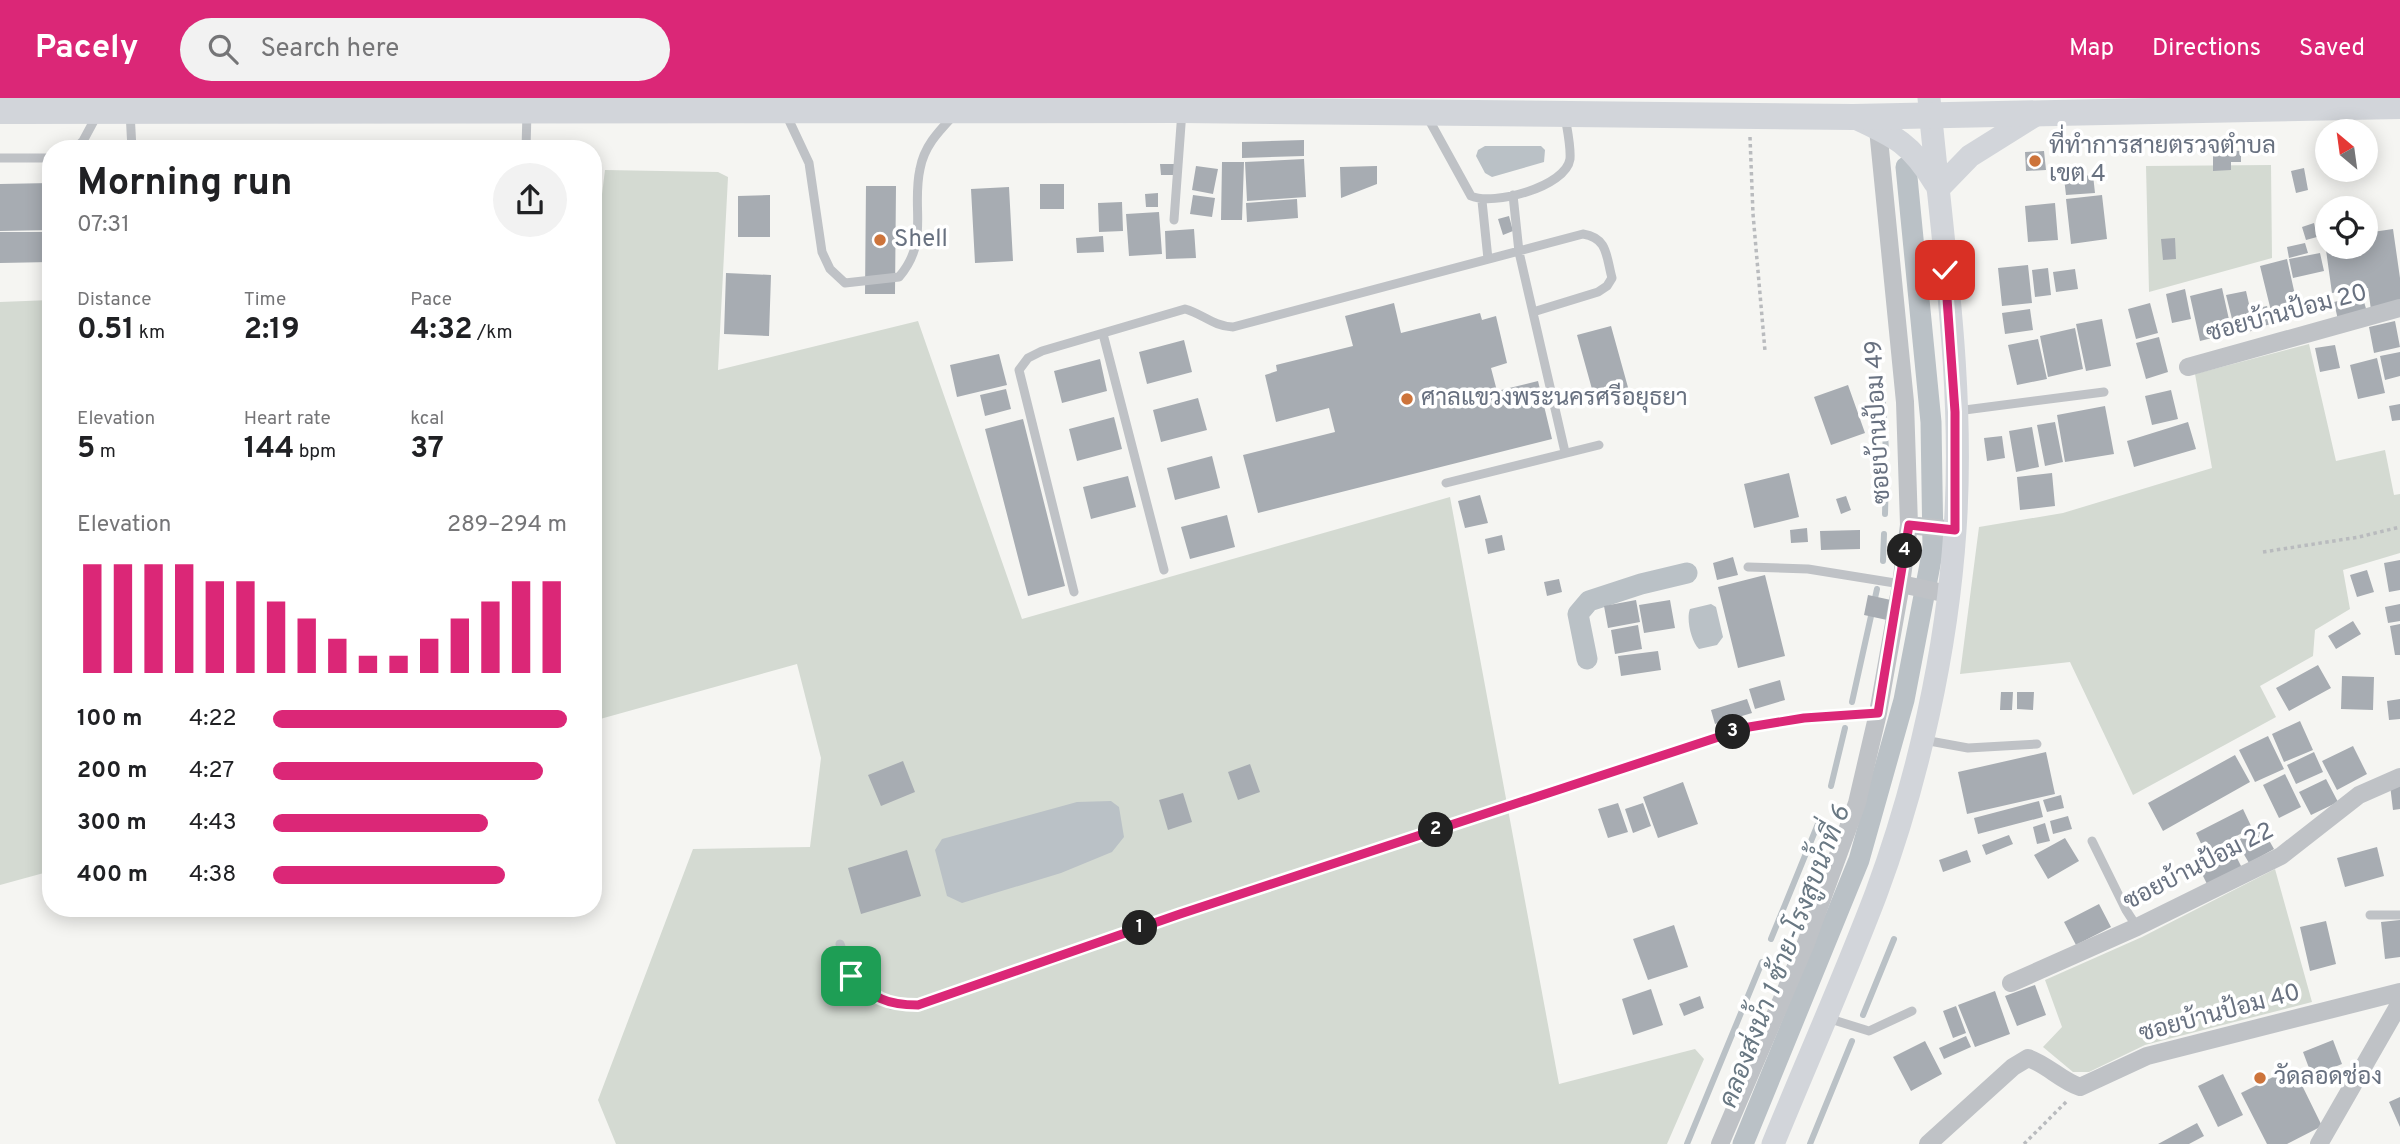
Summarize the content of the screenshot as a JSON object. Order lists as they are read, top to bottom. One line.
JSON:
{"streets":{"street":["ซอยบ้านป้อม 20","ซอยบ้านป้อม 49","ซอยบ้านป้อม 22","ซอยบ้านป้อม 40"]},"water":["คลองส่งน้ำ 1 ซ้าย-โรงสูบน้ำที่ 6"],"places":["ที่ทำการสายตรวจตำบล เขต 4","Shell","ศาลแขวงพระนครศรีอยุธยา","วัดลอดช่อง"],"north":"top left","page":{"header":"Pacely","search":"Search here","nav":["Map","Directions","Saved"],"heading":["Morning run","07:31"],"stats":[["Distance","0.51 km"],["Time","2:19"],["Pace","4:32 /km"],["Elevation","5 m"],["Heart rate","144 bpm"],["kcal","37"]],"chart":["Elevation","289–294 m"],"pins":["4","3","2","1"],"list":[{"name":"100 m","note":"4:22"},{"name":"200 m","note":"4:27"},{"name":"300 m","note":"4:43"},{"name":"400 m","note":"4:38"}]}}
